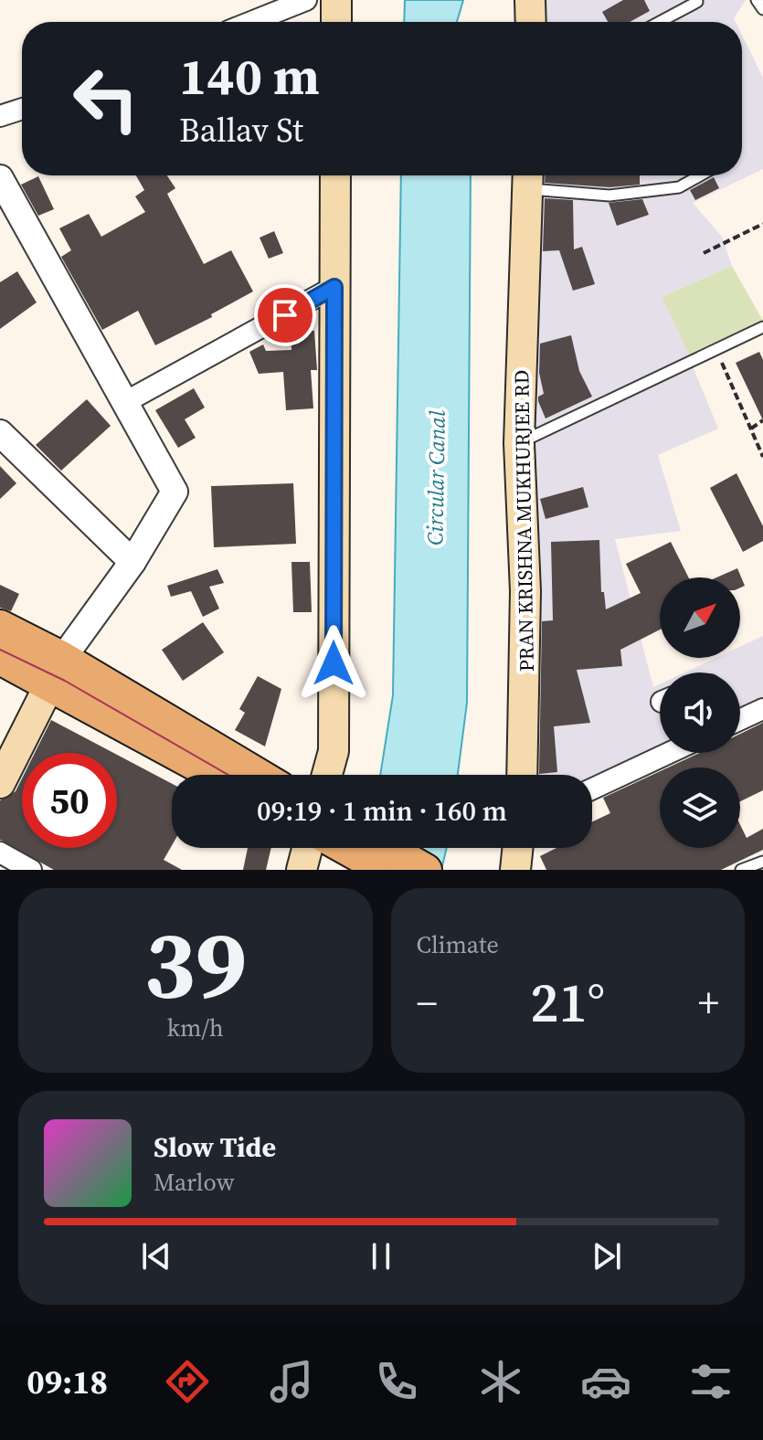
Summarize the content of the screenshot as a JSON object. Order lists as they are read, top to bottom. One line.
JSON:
{"streets":{"main road":["PRAN KRISHNA MUKHURJEE RD"]},"water":["Circular Canal"],"north":"top right","page":{"turn":["140 m","Ballav St"],"limit":"50","trip":"09:19 · 1 min · 160 m","tile":[["39","km/h"],"Climate"],"heat":["−","21°","+"],"song":["Slow Tide","Marlow"],"tabs":"09:18"}}
